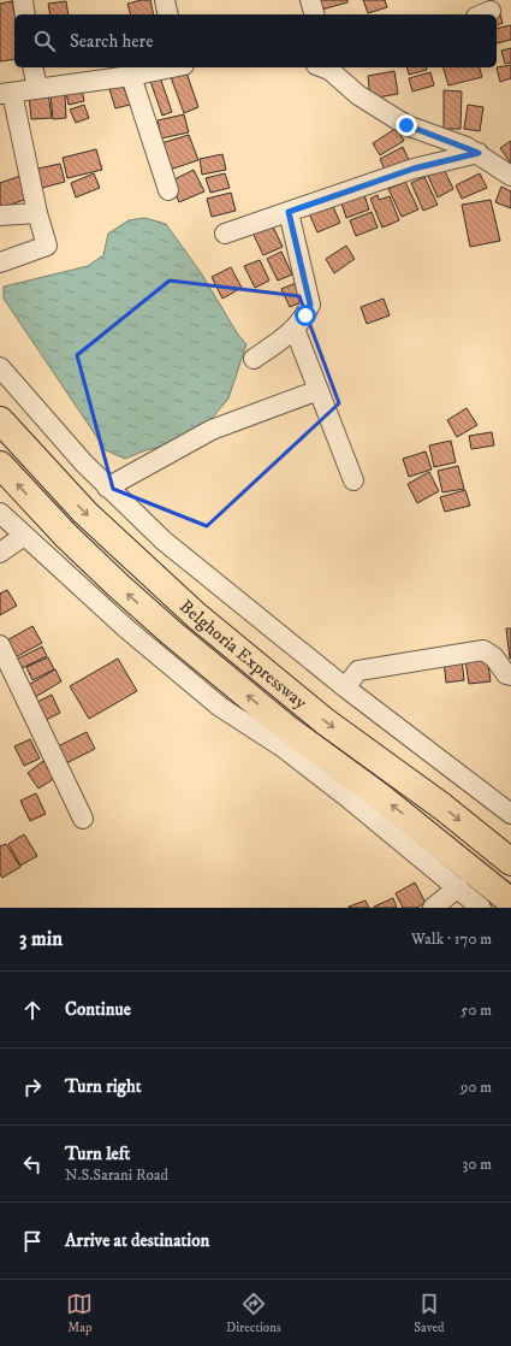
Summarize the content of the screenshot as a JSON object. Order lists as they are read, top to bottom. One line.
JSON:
{"streets":{"highway":["Belghoria Expressway"]},"page":{"search":"Search here","heading":["3 min","Walk · 170 m"],"list":[["Continue","50 m"],["Turn right","90 m"],["Turn left","N.S.Sarani Road","30 m"],"Arrive at destination"],"nav":["Map","Directions","Saved"]}}
